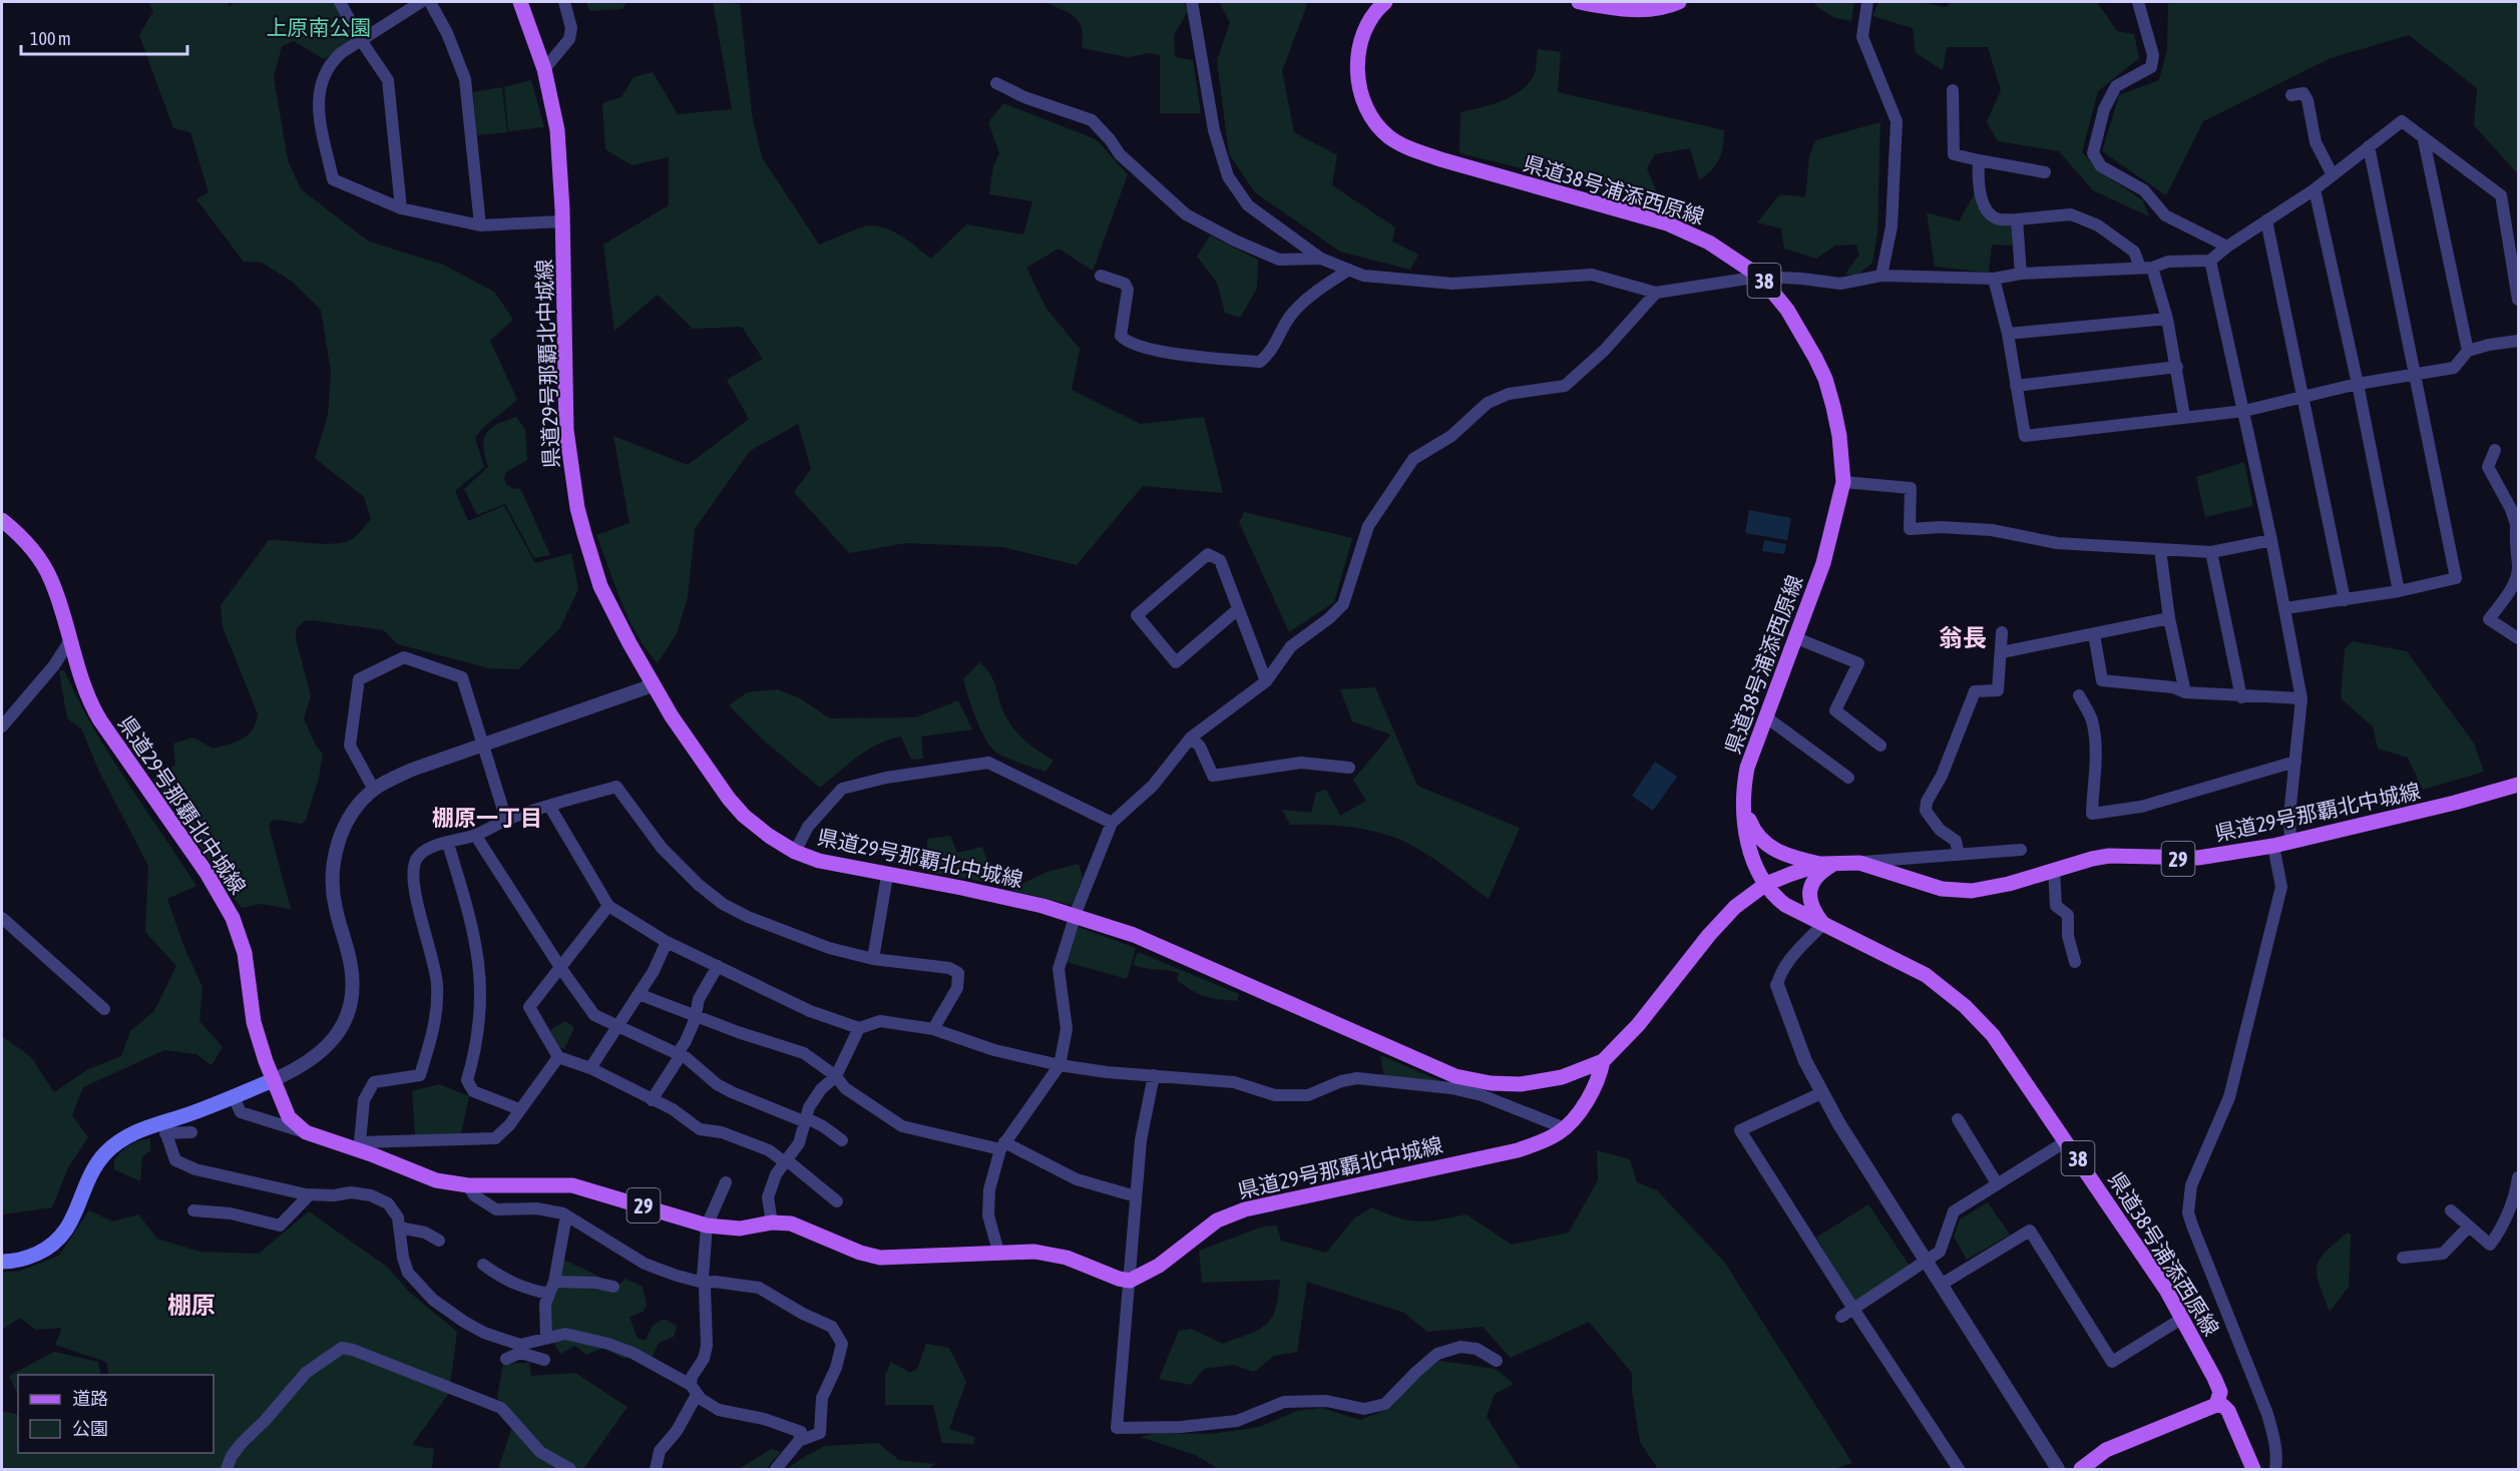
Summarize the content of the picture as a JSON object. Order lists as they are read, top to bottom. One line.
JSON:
{"streets":{"main road":["県道38号浦添西原線","38","県道29号那覇北中城線","29"]},"crossings":[["県道38号浦添西原線","県道29号那覇北中城線"]],"districts":["翁長","棚原一丁目","棚原"],"parks":["上原南公園"],"legend":["道路","公園"],"scale_bar":"100 m"}
